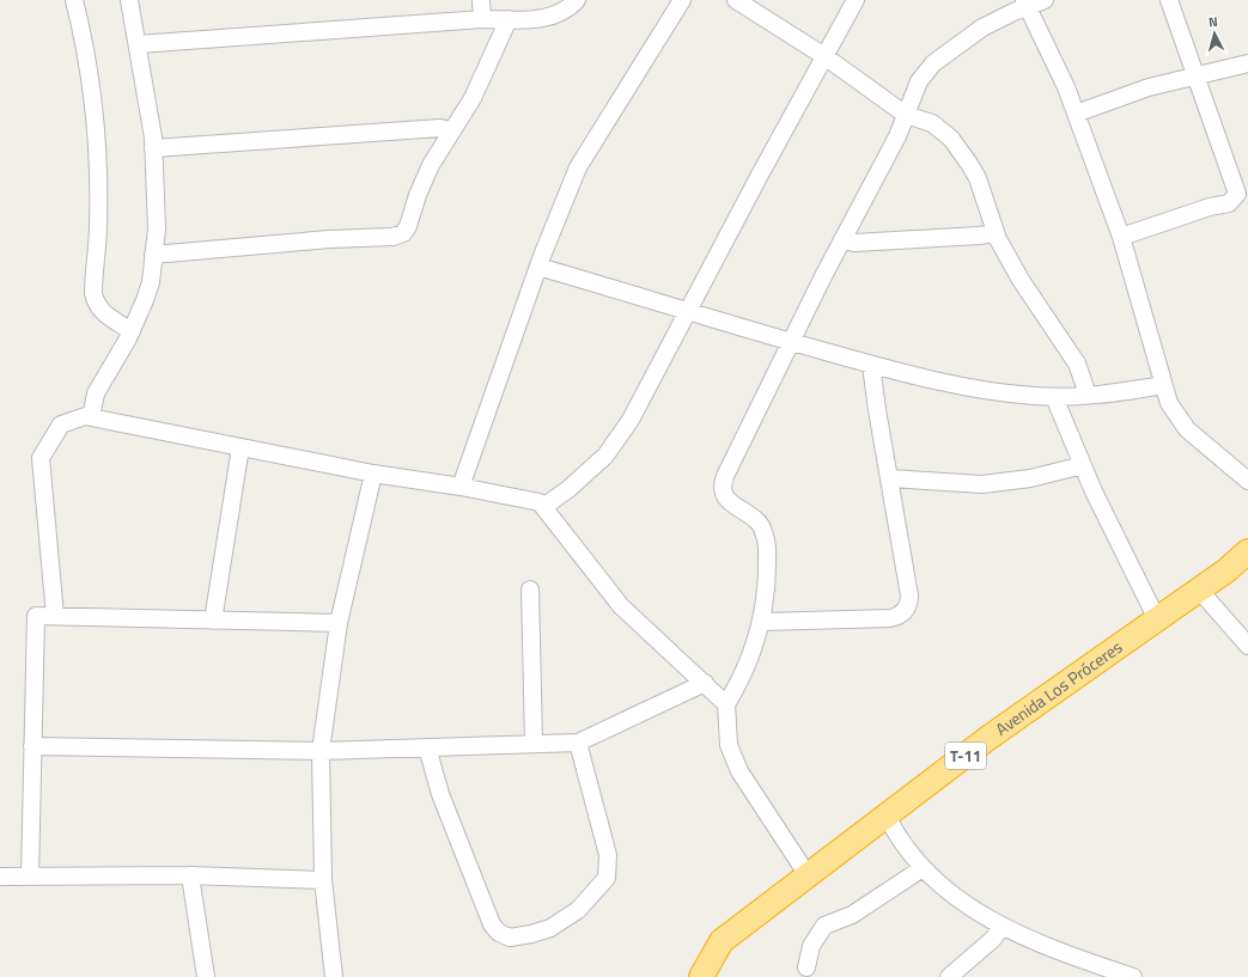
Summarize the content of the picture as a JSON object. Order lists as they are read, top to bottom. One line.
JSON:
{"streets":{"highway":["Avenida Los Próceres","T-11"]},"north":"top"}
